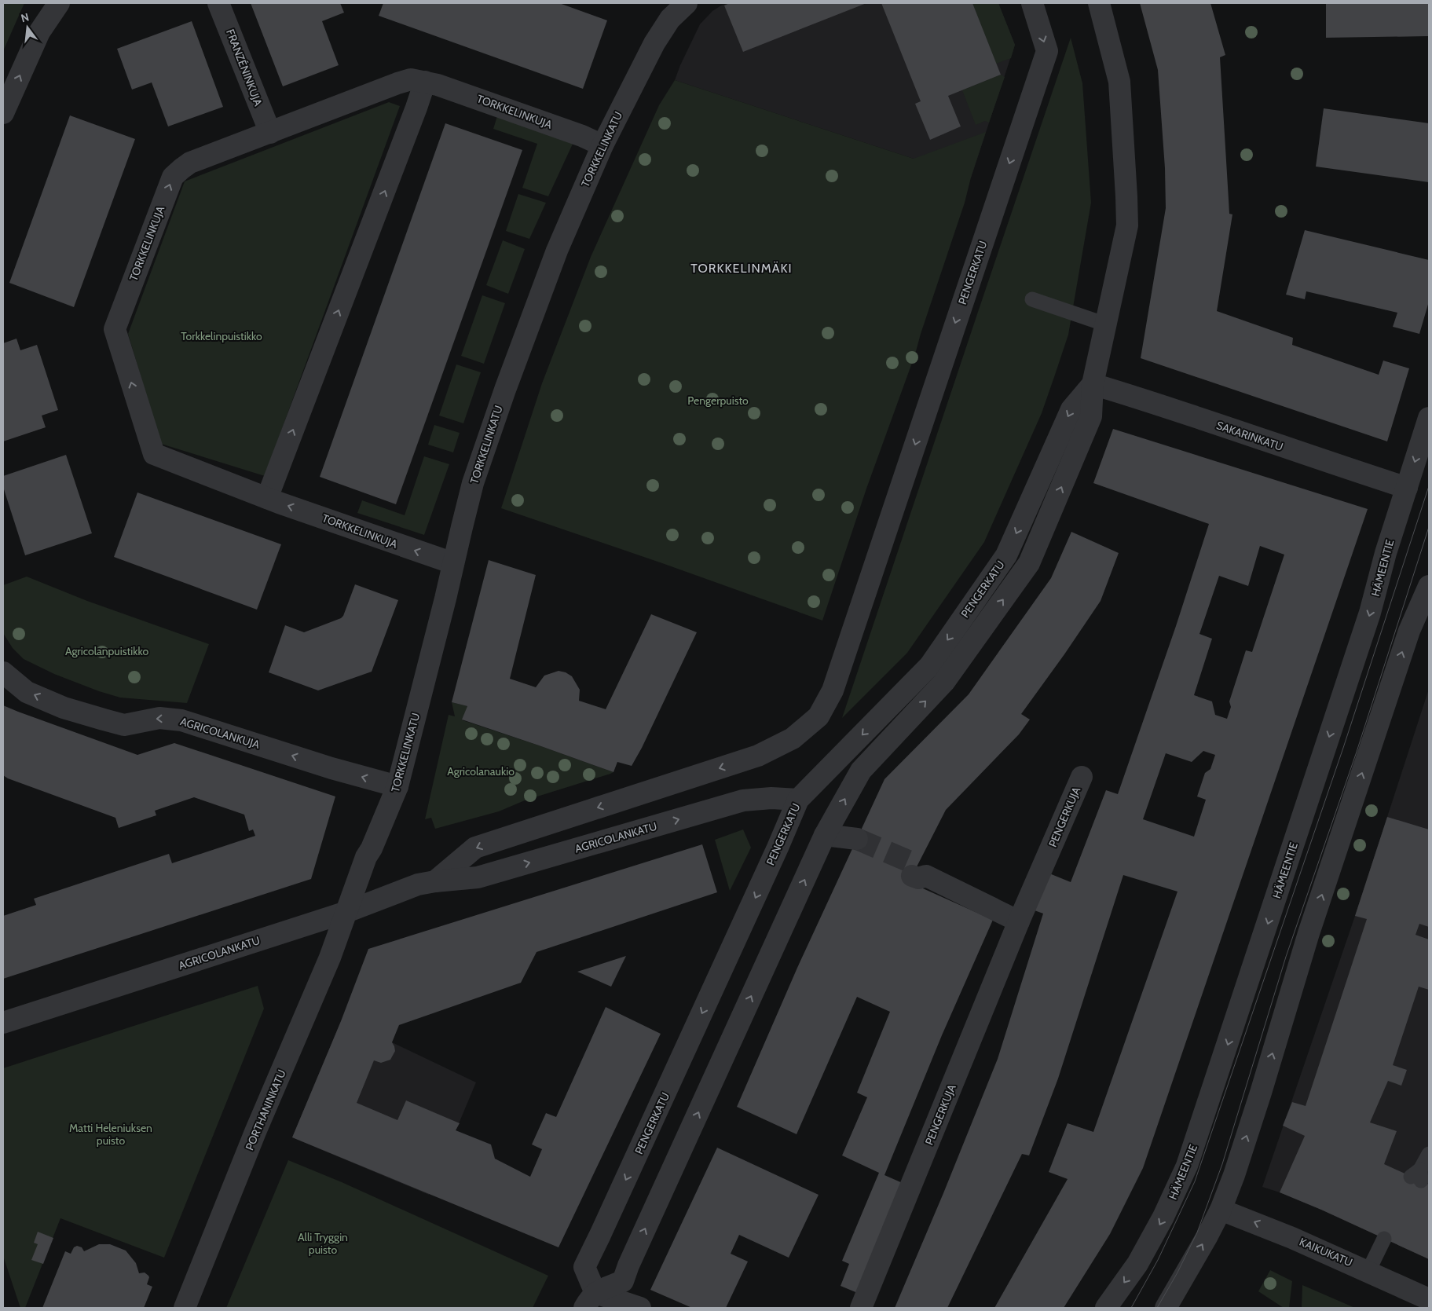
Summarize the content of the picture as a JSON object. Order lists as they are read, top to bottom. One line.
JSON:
{"streets":{"street":["FRANZÉNINKUJA","TORKKELINKUJA","TORKKELINKATU","PENGERKATU","SAKARINKATU","HÄMEENTIE","AGRICOLANKUJA","PENGERKUJA","AGRICOLANKATU","PORTHANINKATU","KAIKUKATU"]},"crossings":[["FRANZÉNINKUJA","TORKKELINKUJA"],["TORKKELINKUJA","TORKKELINKATU"],["TORKKELINKATU","AGRICOLANKUJA"],["TORKKELINKATU","AGRICOLANKATU"],["TORKKELINKATU","PORTHANINKATU"],["PENGERKATU","SAKARINKATU"],["PENGERKATU","AGRICOLANKATU"],["SAKARINKATU","HÄMEENTIE"],["AGRICOLANKATU","PORTHANINKATU"]],"one_way":["AGRICOLANKUJA","KAIKUKATU"],"districts":["TORKKELINMÄKI"],"parks":["Torkkelinpuistikko","Pengerpuisto","Agricolanpuistikko","Agricolanaukio","Matti Heleniuksen puisto","Alli Tryggin puisto"],"north":"top"}
